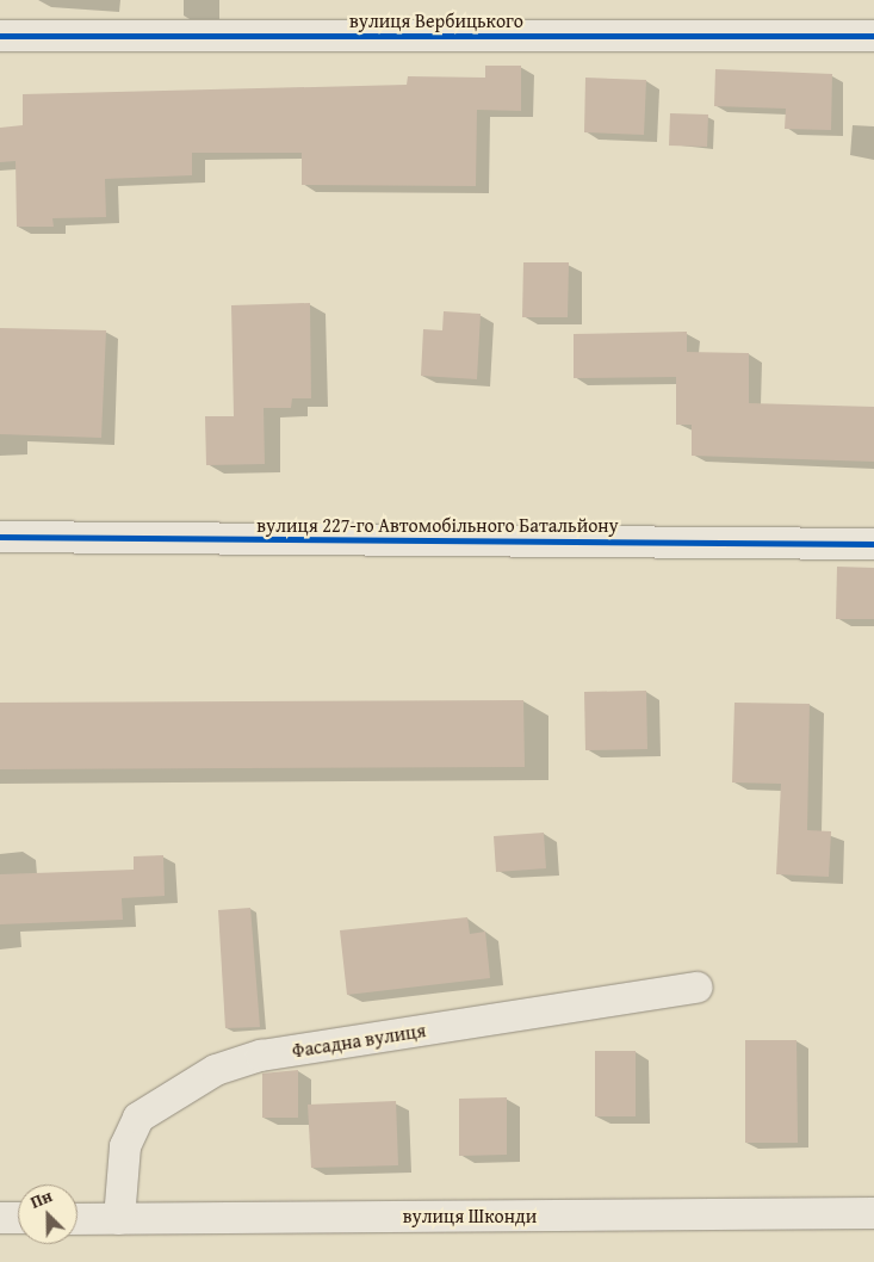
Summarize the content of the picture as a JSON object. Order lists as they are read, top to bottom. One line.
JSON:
{"streets":{"street":["вулиця Вербицького","вулиця 227-го Автомобільного Батальйону","Фасадна вулиця","вулиця Шконди"]},"crossings":[["Фасадна вулиця","вулиця Шконди"]],"north":"top left"}
